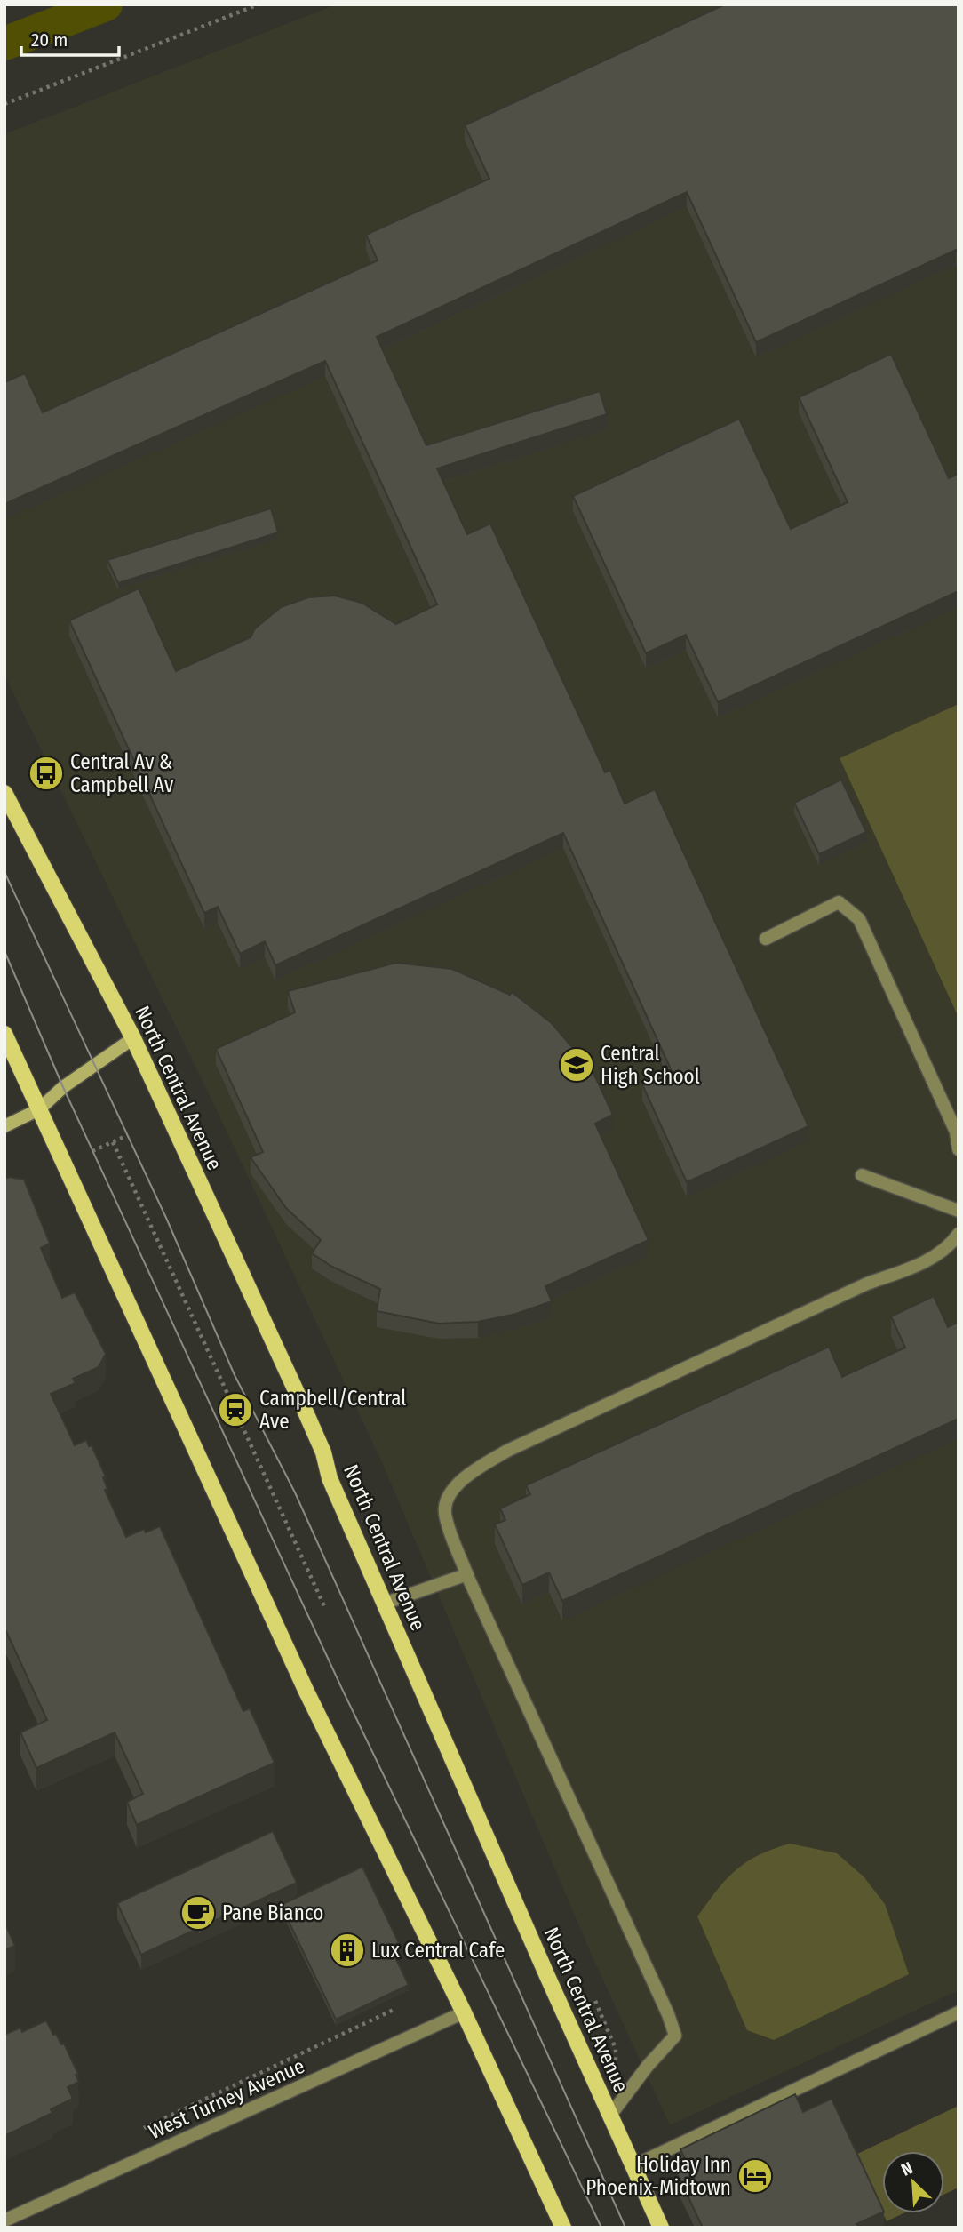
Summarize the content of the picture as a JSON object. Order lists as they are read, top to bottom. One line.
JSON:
{"streets":{"main road":["North Central Avenue"],"street":["West Turney Avenue"]},"places":{"bus stop":["Central Av & Campbell Av"],"school or university":["Central High School"],"station":["Campbell/Central Ave"],"cafe":["Pane Bianco"],"building":["Lux Central Cafe"],"hotel":["Holiday Inn Phoenix-Midtown"]},"scale_bar":"20 m","north":"top left"}
